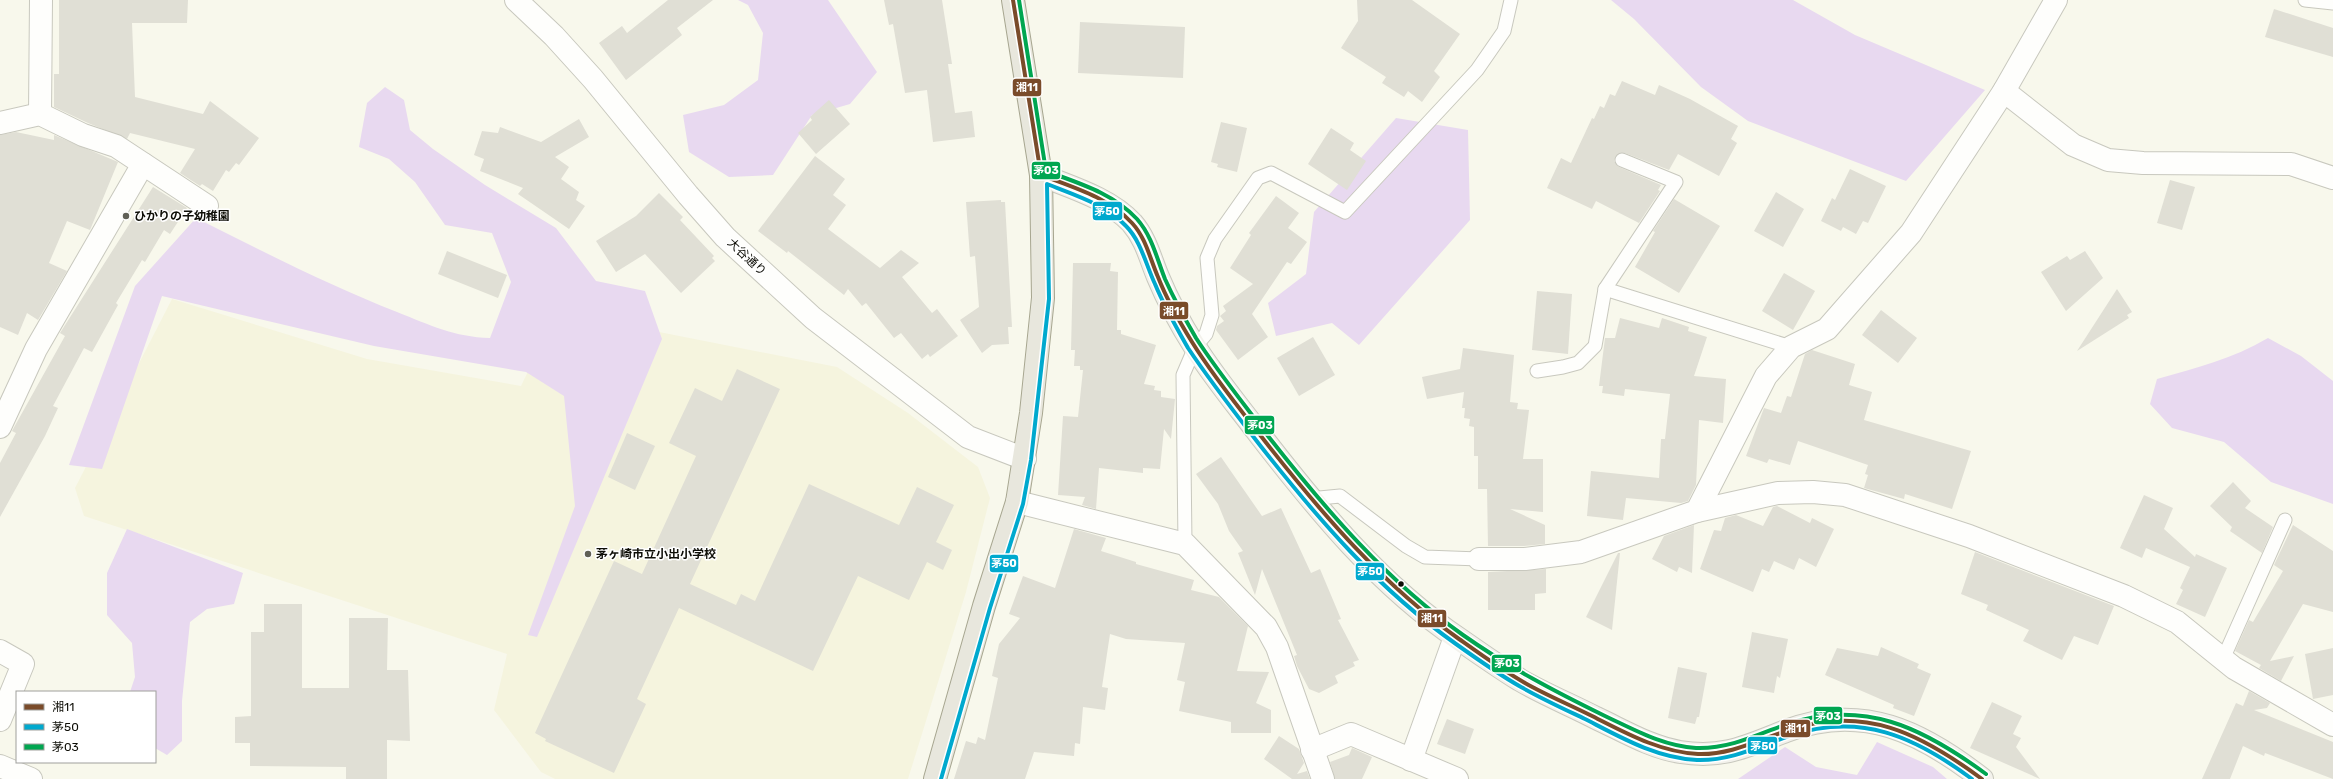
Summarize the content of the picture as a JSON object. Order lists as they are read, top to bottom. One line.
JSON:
{"streets":{"street":["大谷通り"]},"places":["ひかりの子幼稚園","茅ヶ崎市立小出小学校"],"lines":["transit line 湘11","transit line 茅03","transit line 茅50"],"legend":["湘11","茅50","茅03"]}
